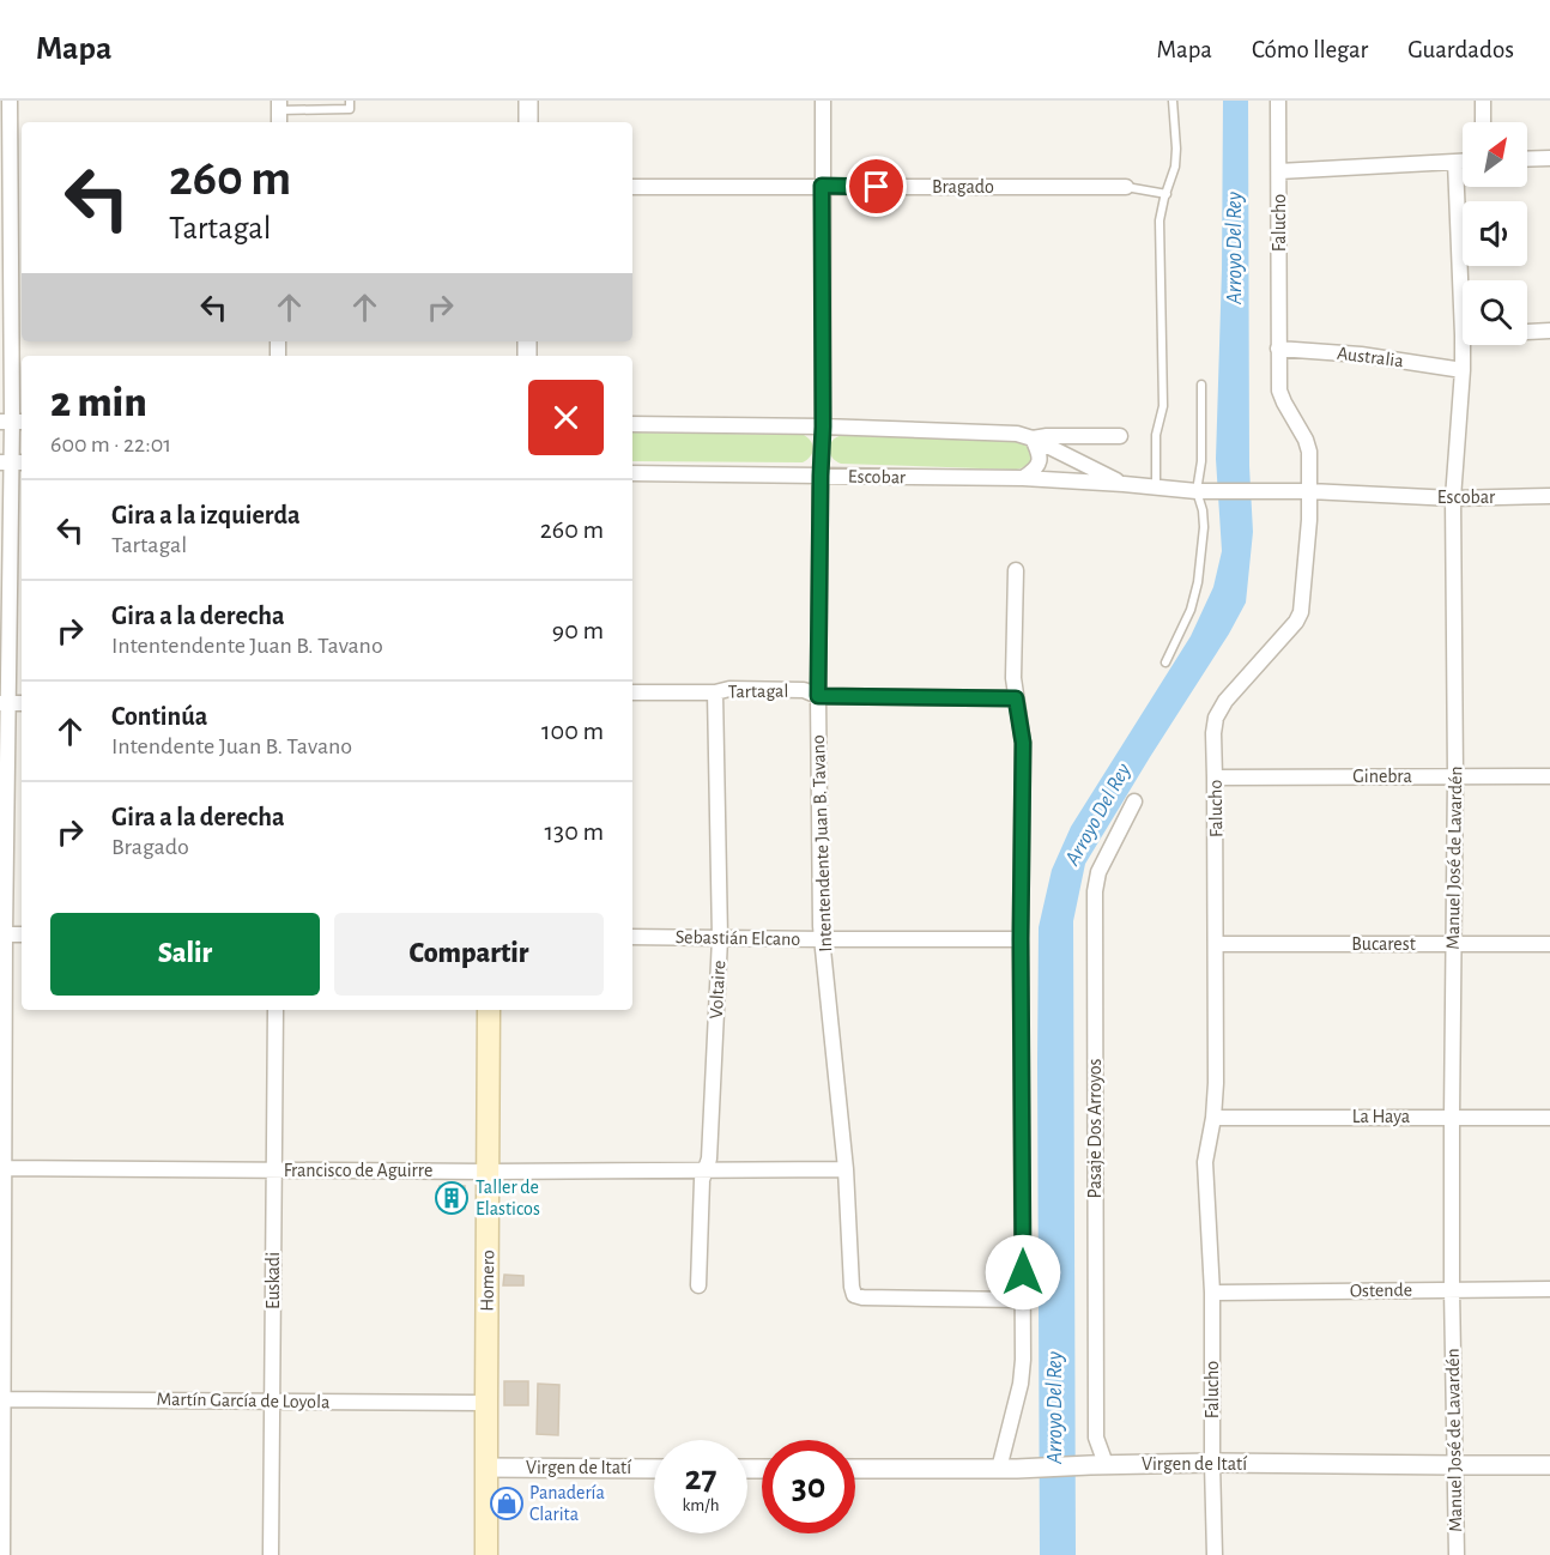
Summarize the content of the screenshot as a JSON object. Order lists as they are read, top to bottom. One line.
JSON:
{"streets":{"main road":["Homero"],"street":["Bragado","Falucho","Australia","Escobar","Tartagal","Ginebra","Intentendente Juan B. Tavano","Manuel José de Lavardén","Sebastián Elcano","Bucarest","Voltaire","La Haya","Pasaje Dos Arroyos","Francisco de Aguirre","Euskadi","Ostende","Martín García de Loyola","Virgen de Itatí"]},"crossings":[["Bragado","Intentendente Juan B. Tavano"],["Falucho","Australia"],["Falucho","Escobar"],["Falucho","Ginebra"],["Falucho","Bucarest"],["Falucho","La Haya"],["Falucho","Ostende"],["Falucho","Virgen de Itatí"],["Australia","Manuel José de Lavardén"],["Escobar","Intentendente Juan B. Tavano"],["Escobar","Manuel José de Lavardén"],["Tartagal","Intentendente Juan B. Tavano"],["Tartagal","Voltaire"],["Ginebra","Manuel José de Lavardén"],["Intentendente Juan B. Tavano","Sebastián Elcano"],["Intentendente Juan B. Tavano","Francisco de Aguirre"],["Manuel José de Lavardén","Bucarest"],["Manuel José de Lavardén","La Haya"],["Manuel José de Lavardén","Ostende"],["Manuel José de Lavardén","Virgen de Itatí"],["Sebastián Elcano","Voltaire"],["Voltaire","Francisco de Aguirre"],["Pasaje Dos Arroyos","Virgen de Itatí"],["Francisco de Aguirre","Euskadi"],["Francisco de Aguirre","Homero"],["Euskadi","Martín García de Loyola"],["Homero","Martín García de Loyola"],["Homero","Virgen de Itatí"]],"water":["Arroyo Del Rey"],"places":{"building":["Taller de Elasticos"],"shop":["Panadería Clarita"]},"north":"top right","page":{"header":"Mapa","nav":["Mapa","Cómo llegar","Guardados"],"turn":["260 m","Tartagal"],"heading":["2 min","600 m · 22:01"],"list":[{"name":"Gira a la izquierda","note":"Tartagal","value":"260 m"},{"name":"Gira a la derecha","note":"Intentendente Juan B. Tavano","value":"90 m"},{"name":"Continúa","note":"Intendente Juan B. Tavano","value":"100 m"},{"name":"Gira a la derecha","note":"Bragado","value":"130 m"}],"buttons":["Salir","Compartir"],"speed":"27 km/h","limit":"30"}}
